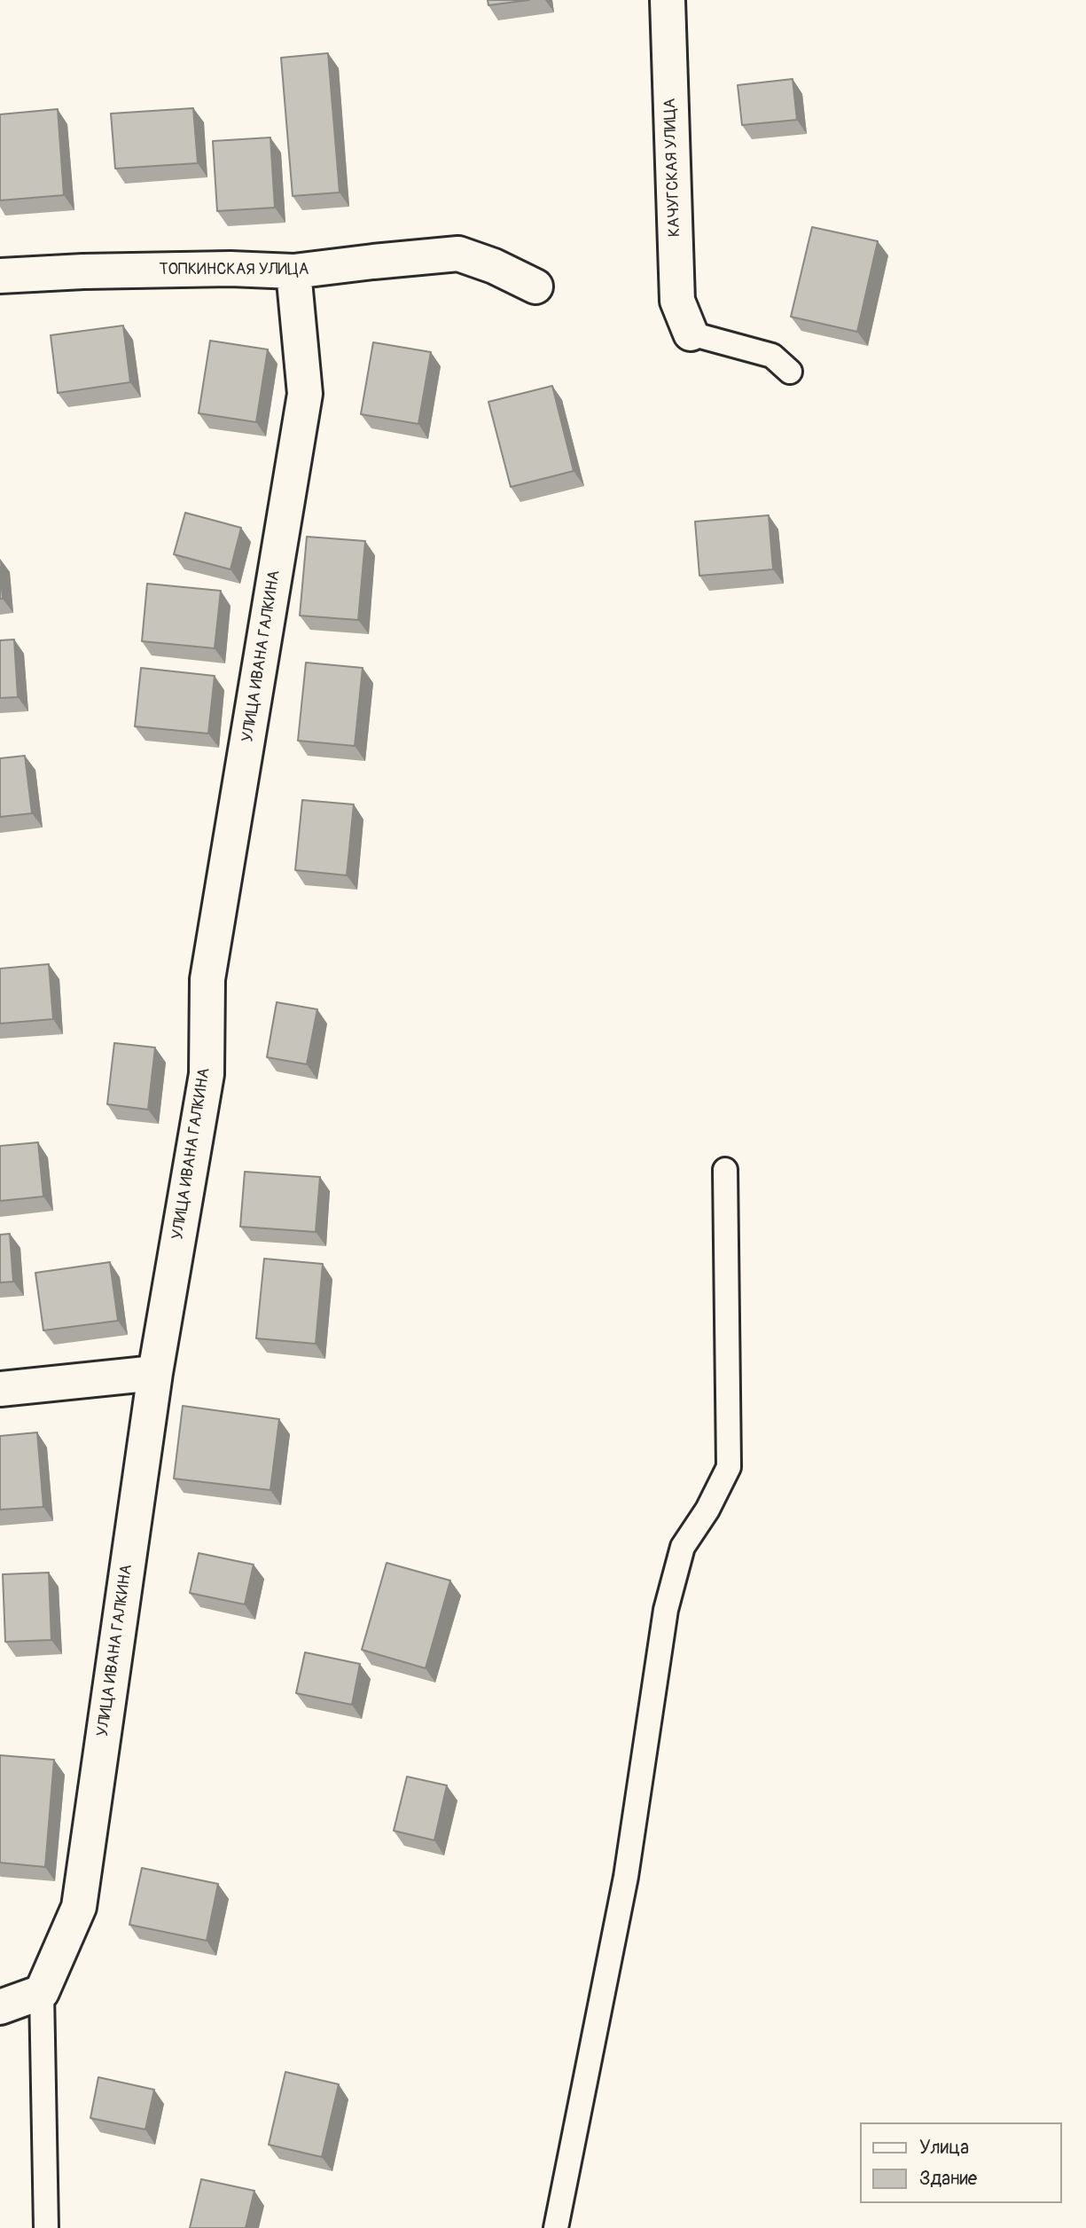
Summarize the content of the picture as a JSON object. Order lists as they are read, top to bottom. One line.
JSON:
{"streets":{"street":["КАЧУГСКАЯ УЛИЦА","ТОПКИНСКАЯ УЛИЦА","УЛИЦА ИВАНА ГАЛКИНА"]},"crossings":[["ТОПКИНСКАЯ УЛИЦА","УЛИЦА ИВАНА ГАЛКИНА"]],"legend":["Улица","Здание"]}
